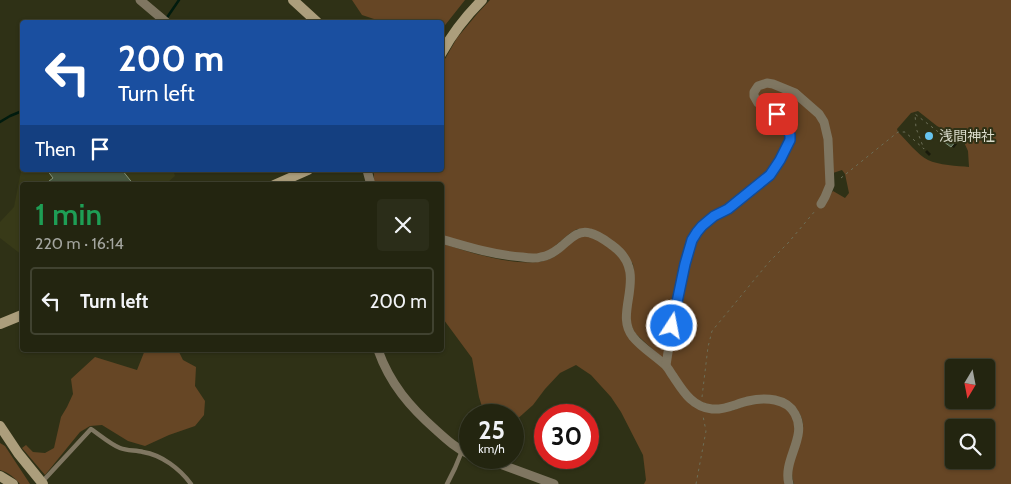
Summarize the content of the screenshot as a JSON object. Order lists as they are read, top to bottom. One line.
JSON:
{"places":["浅間神社"],"north":"bottom","page":{"turn":["200 m","Turn left"],"then":"Then","heading":["1 min","220 m · 16:14"],"list":[{"name":"Turn left","value":"200 m"}],"speed":"25 km/h","limit":"30"}}
